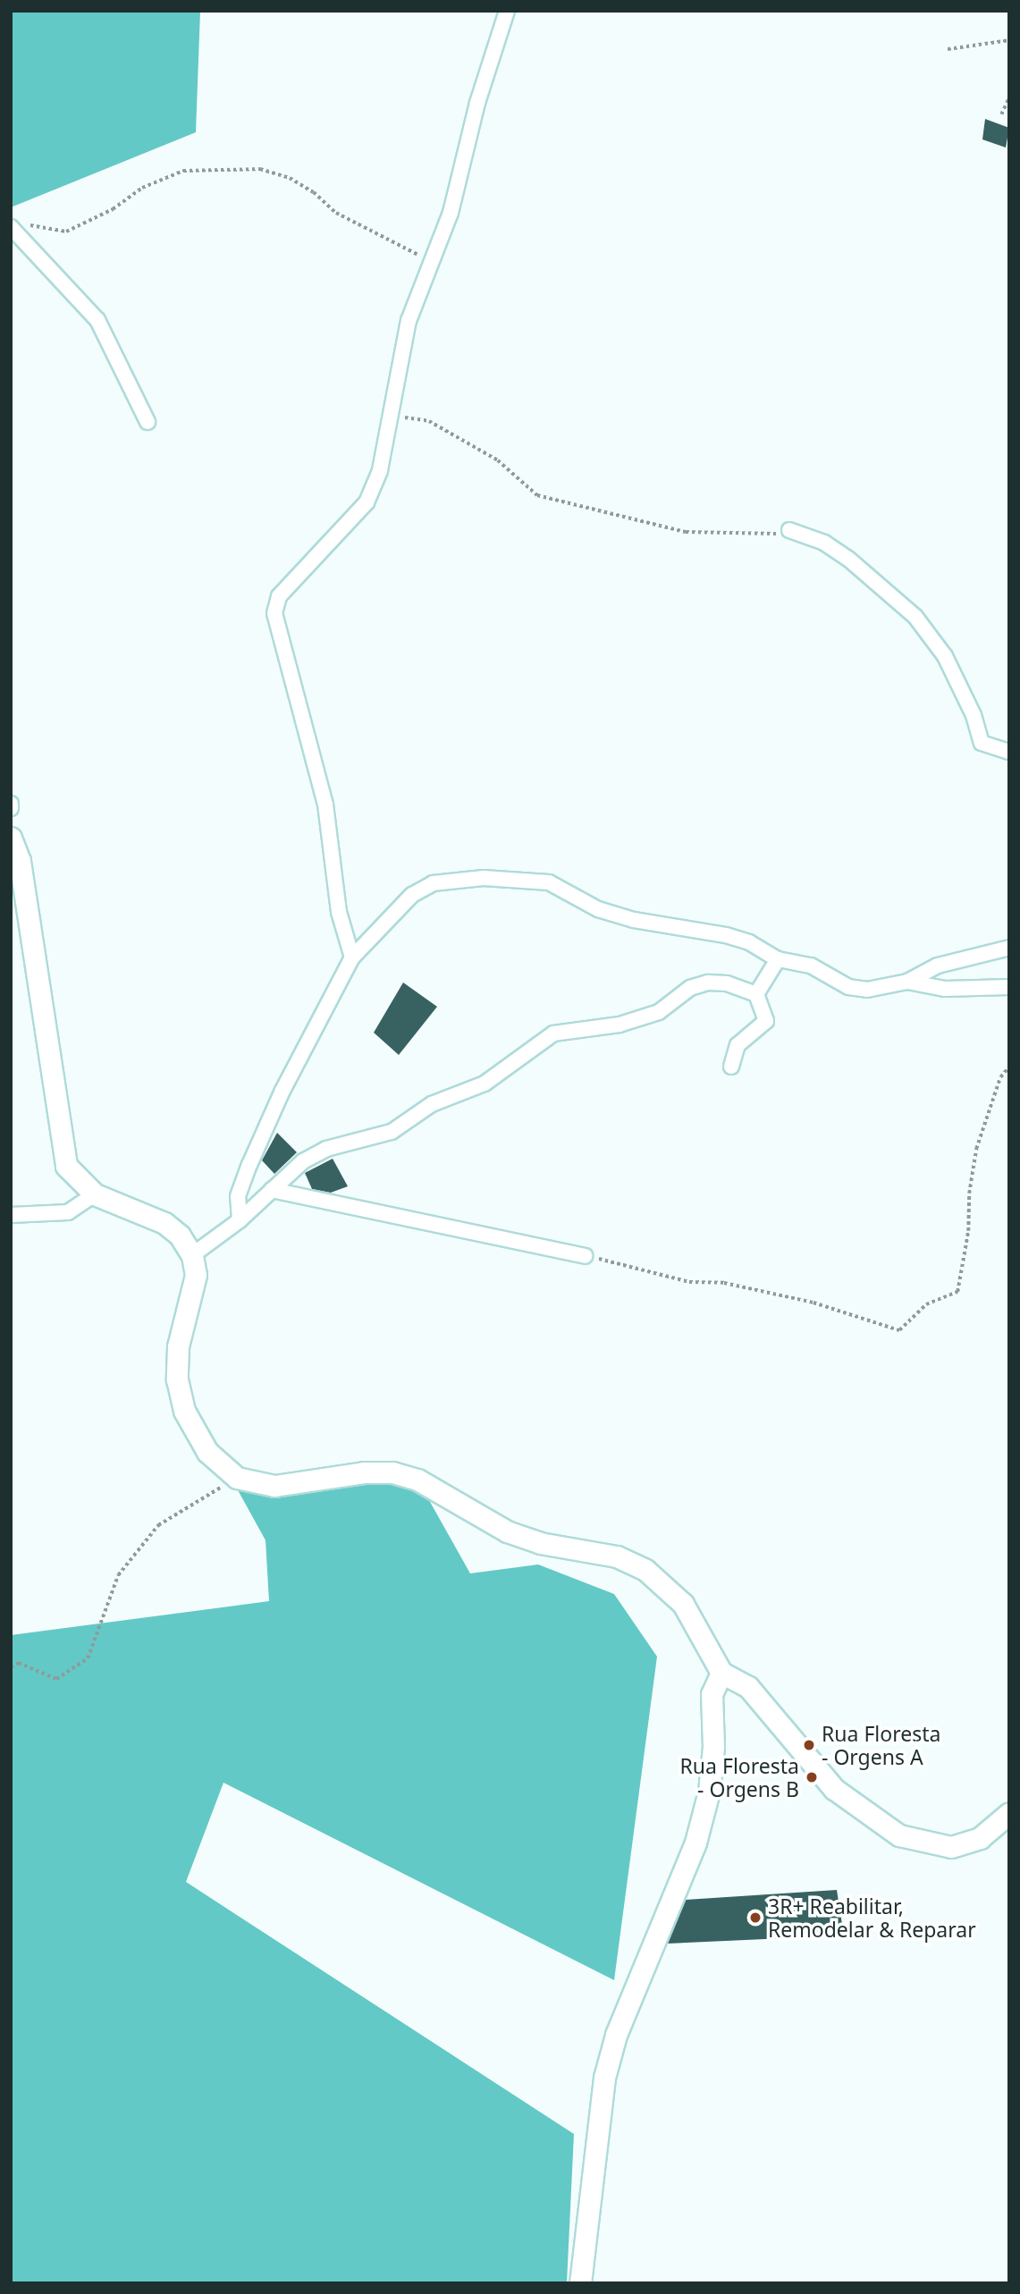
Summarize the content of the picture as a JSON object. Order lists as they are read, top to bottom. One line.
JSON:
{"places":["Rua Floresta - Orgens A","Rua Floresta - Orgens B","3R+ Reabilitar, Remodelar & Reparar"]}
